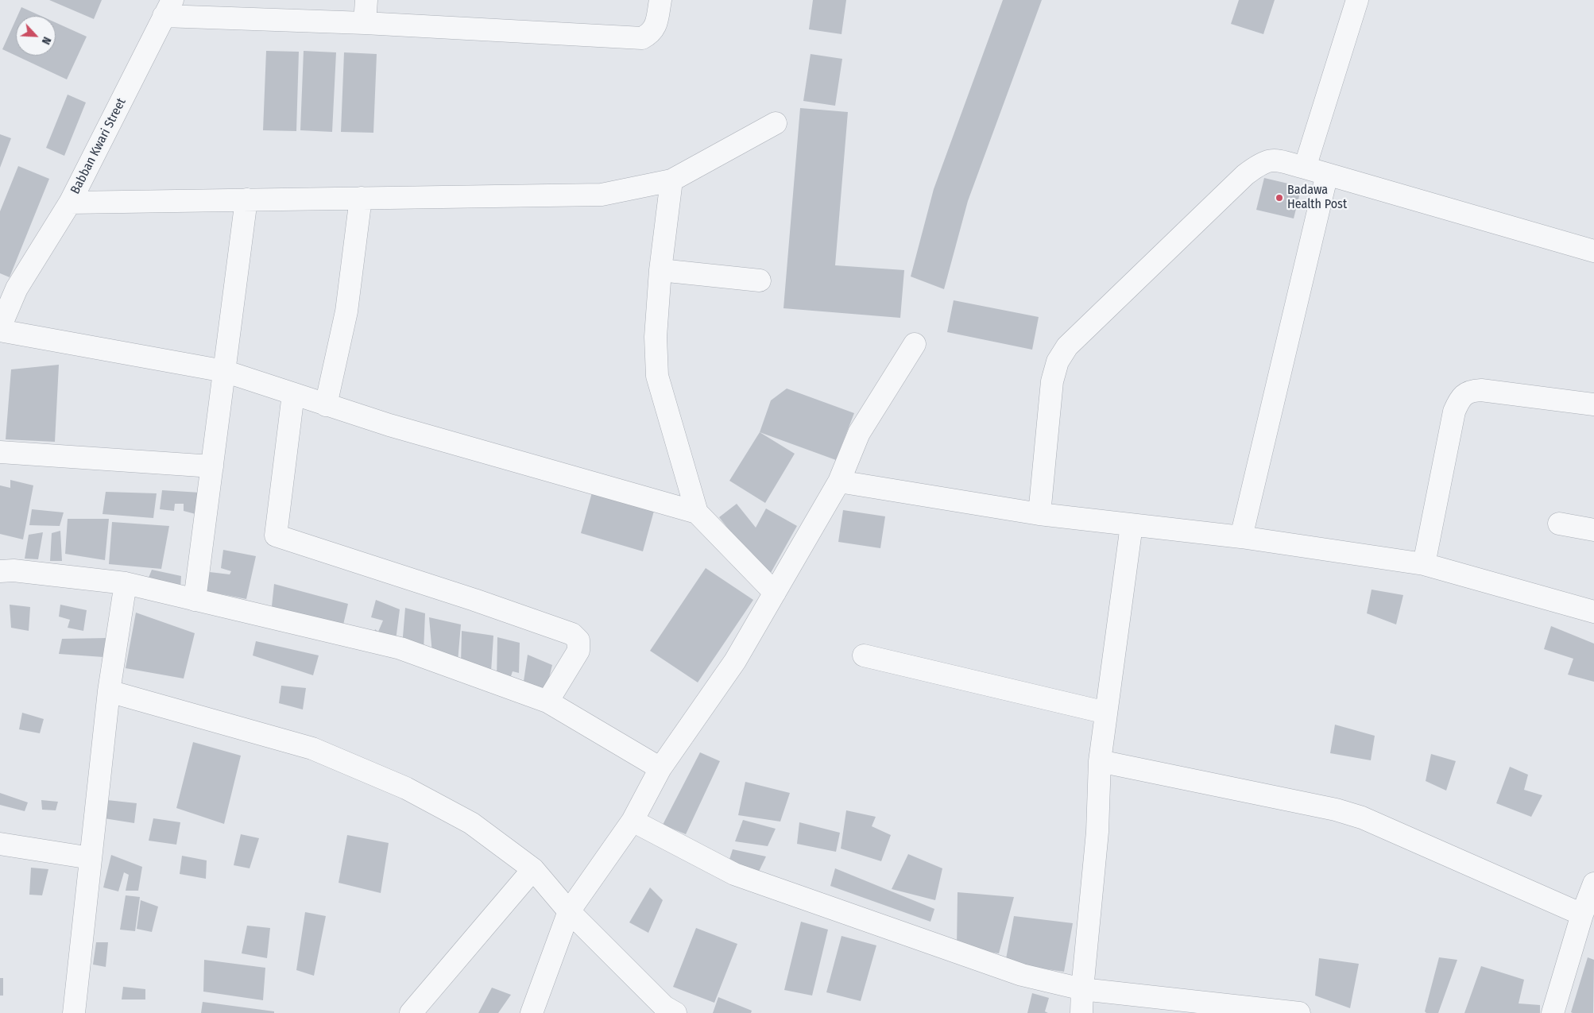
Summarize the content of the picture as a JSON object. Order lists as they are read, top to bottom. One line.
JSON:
{"streets":{"street":["Babban Kwari Street"]},"places":["Badawa Health Post"],"north":"bottom right"}
